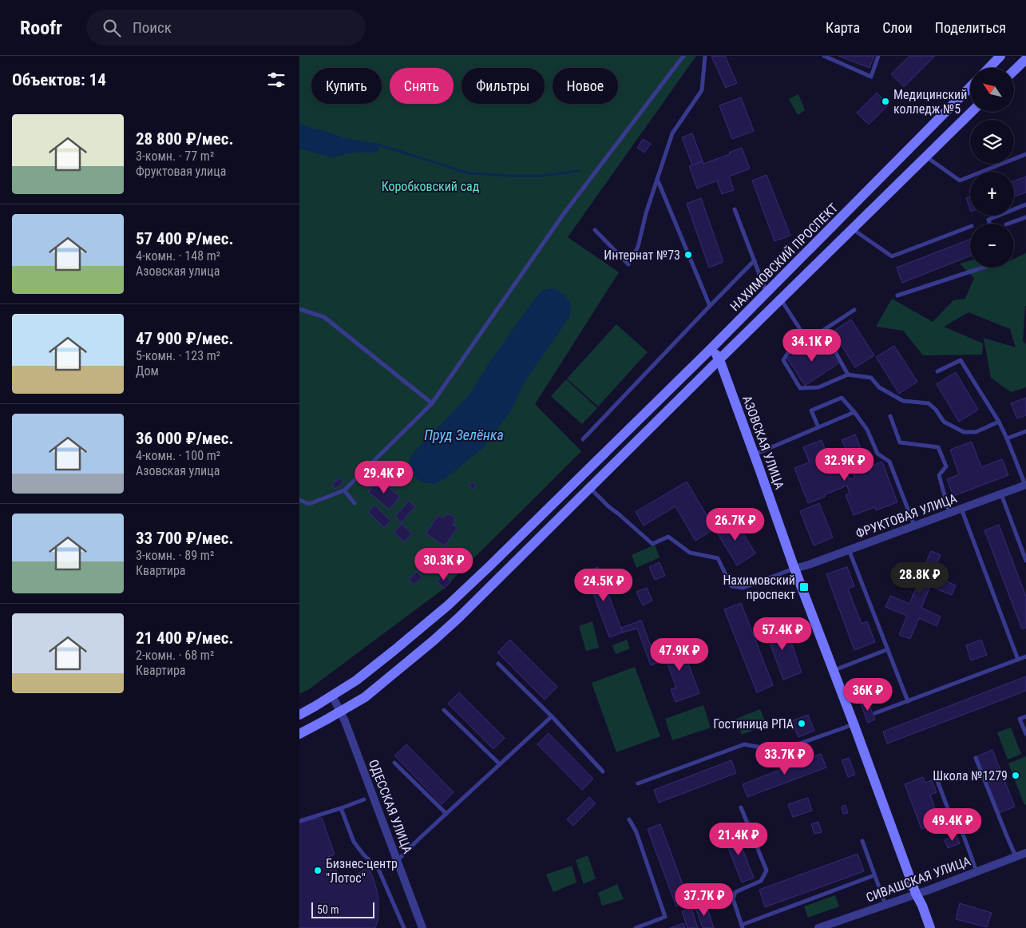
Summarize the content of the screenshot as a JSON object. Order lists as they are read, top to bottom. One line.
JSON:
{"streets":{"main road":["НАХИМОВСКИЙ ПРОСПЕКТ","АЗОВСКАЯ УЛИЦА"],"street":["ФРУКТОВАЯ УЛИЦА","ОДЕССКАЯ УЛИЦА","СИВАШСКАЯ УЛИЦА"]},"crossings":[["НАХИМОВСКИЙ ПРОСПЕКТ","АЗОВСКАЯ УЛИЦА"],["НАХИМОВСКИЙ ПРОСПЕКТ","ОДЕССКАЯ УЛИЦА"],["АЗОВСКАЯ УЛИЦА","ФРУКТОВАЯ УЛИЦА"],["АЗОВСКАЯ УЛИЦА","СИВАШСКАЯ УЛИЦА"]],"water":["Пруд Зелёнка"],"parks":["Коробковский сад"],"places":{"other":["Медицинский колледж №5","Интернат №73","Гостиница РПА","Школа №1279","Бизнес-центр \"Лотос\""],"transit":["Нахимовский проспект"]},"scale_bar":"50 m","north":"top left","page":{"header":"Roofr","search":"Поиск","nav":["Карта","Слои","Поделиться"],"heading":"Объектов: 14","map_buttons":["+","−"],"chip":["Купить","Снять","Фильтры","Новое"],"list":[{"name":"28 800 ₽/мес.","note":"3-комн. · 77 m² · Фруктовая улица"},{"name":"57 400 ₽/мес.","note":"4-комн. · 148 m² · Азовская улица"},{"name":"47 900 ₽/мес.","note":"5-комн. · 123 m² · Дом"},{"name":"36 000 ₽/мес.","note":"4-комн. · 100 m² · Азовская улица"},{"name":"33 700 ₽/мес.","note":"3-комн. · 89 m² · Квартира"},{"name":"21 400 ₽/мес.","note":"2-комн. · 68 m² · Квартира"}],"price":["34.1K ₽","32.9K ₽","29.4K ₽","26.7K ₽","30.3K ₽","28.8K ₽","24.5K ₽","57.4K ₽","47.9K ₽","36K ₽","33.7K ₽","49.4K ₽","21.4K ₽","37.7K ₽"],"scale":"50 m"}}
